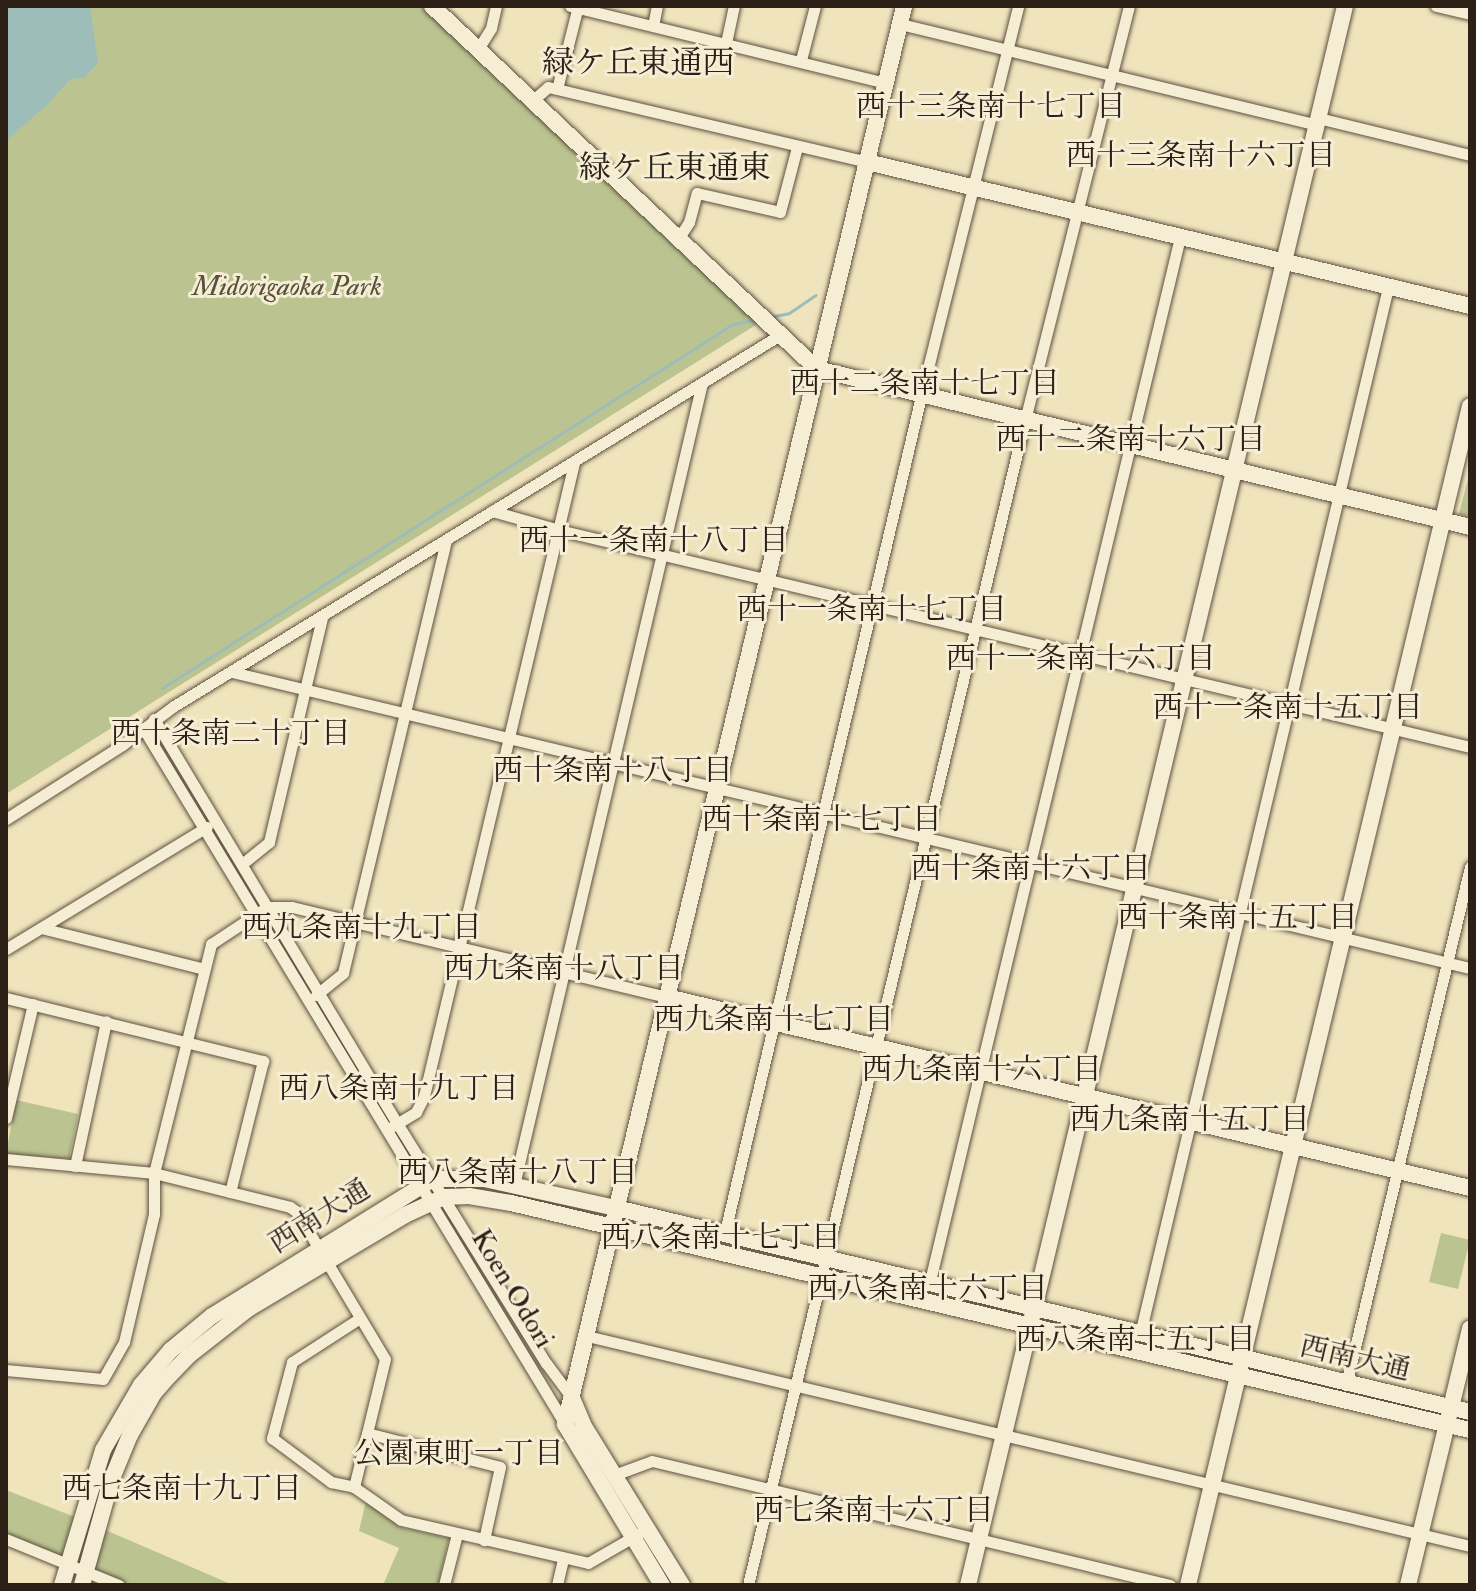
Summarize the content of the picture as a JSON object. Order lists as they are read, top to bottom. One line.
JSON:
{"streets":{"street":["西南大通","Koen Odori"]},"crossings":[["西南大通","Koen Odori"]],"districts":["緑ケ丘東通西","西十三条南十七丁目","西十三条南十六丁目","緑ケ丘東通東","西十二条南十七丁目","西十二条南十六丁目","西十一条南十八丁目","西十一条南十七丁目","西十一条南十六丁目","西十一条南十五丁目","西十条南二十丁目","西十条南十八丁目","西十条南十七丁目","西十条南十六丁目","西十条南十五丁目","西九条南十九丁目","西九条南十八丁目","西九条南十七丁目","西九条南十六丁目","西八条南十九丁目","西九条南十五丁目","西八条南十八丁目","西八条南十七丁目","西八条南十六丁目","西八条南十五丁目","公園東町一丁目","西七条南十九丁目","西七条南十六丁目"],"parks":["Midorigaoka Park"]}
